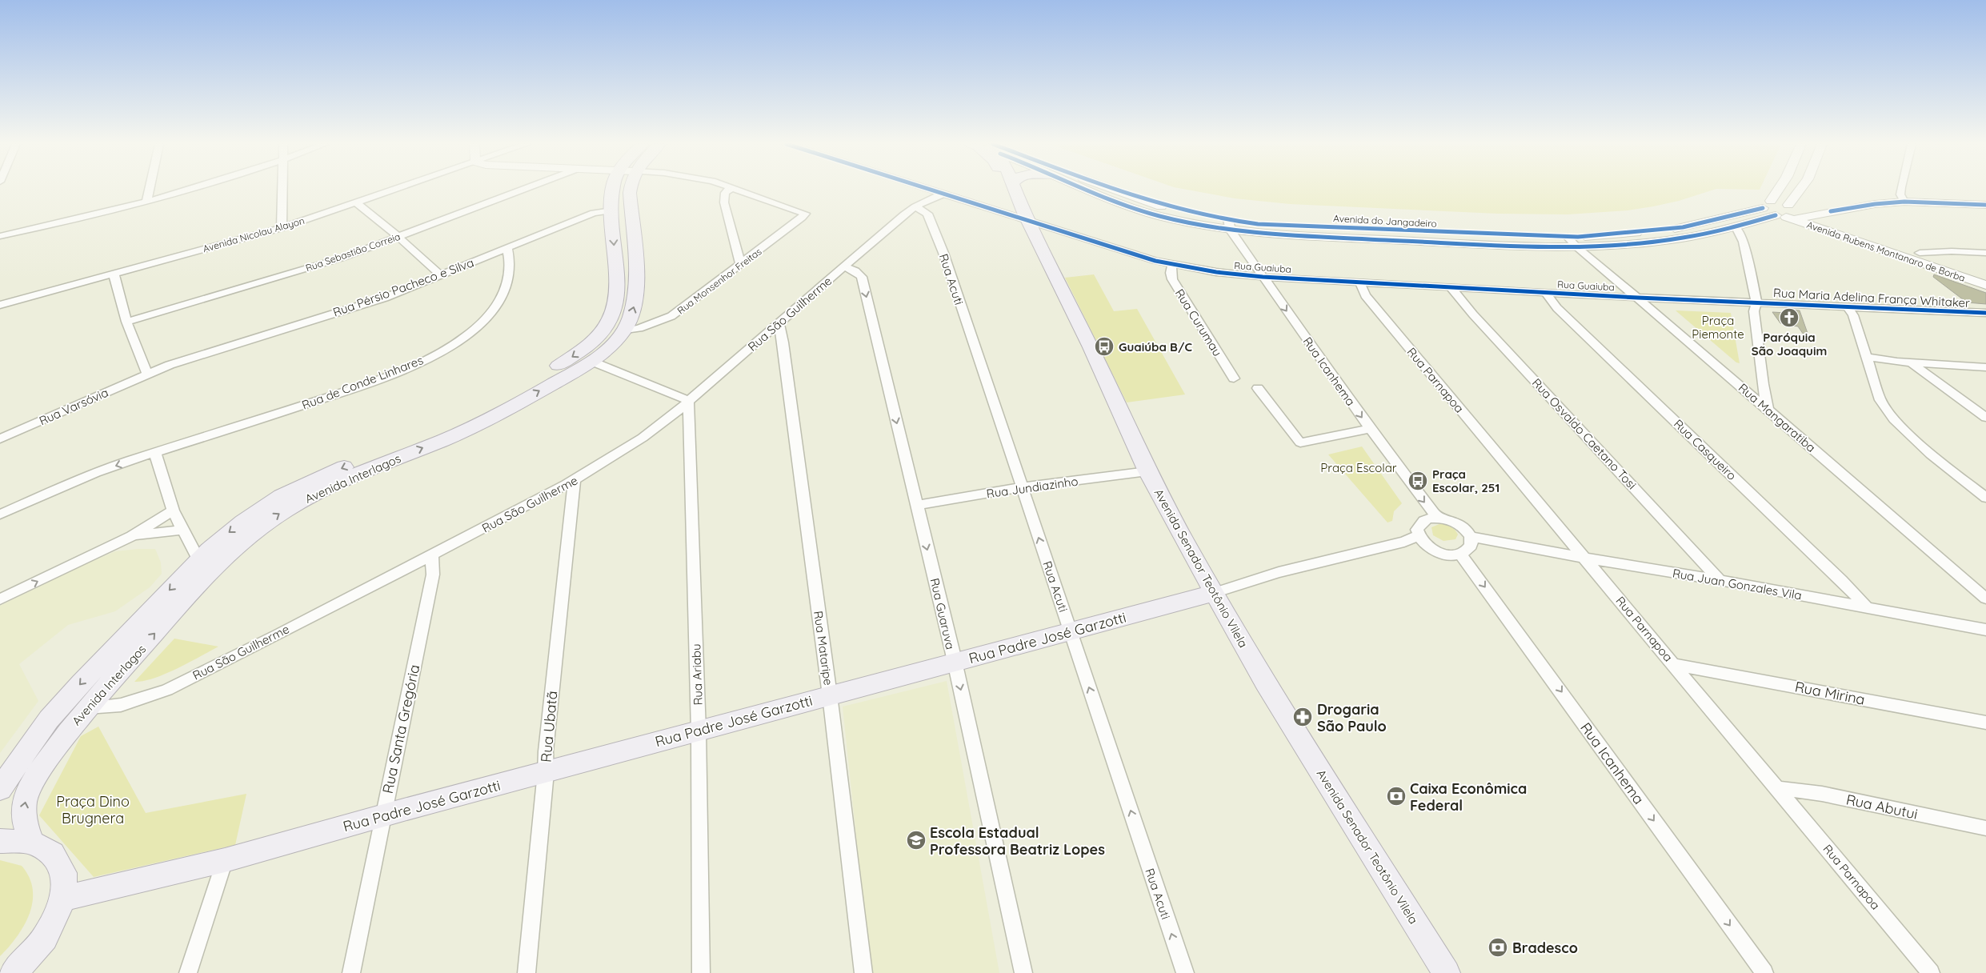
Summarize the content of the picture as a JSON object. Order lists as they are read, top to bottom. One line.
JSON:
{"streets":{"main road":["Avenida Interlagos","Avenida Senador Teotônio Vilela","Rua Padre José Garzotti"],"street":["Avenida do Jangadeiro","Avenida Nicolau Alayon","Avenida Rubens Montanaro de Borba","Rua Sebastião Correia","Rua Guaiuba","Rua Acuti","Rua Monsenhor Freitas","Rua Pérsio Pacheco e Silva","Rua Maria Adelina França Whitaker","Rua São Guilherme","Rua Curumau","Rua Icanhema","Rua Parnapoa","Rua de Conde Linhares","Rua Varsóvia","Rua Mangaratiba","Rua Osvaldo Caetano Tosi","Rua Casqueiro","Rua Jundiazinho","Rua Juan Gonzales Vila","Rua Guaruva","Rua Mataripe","Rua Ariabu","Rua Mirina","Rua Ubatã","Rua Santa Gregória","Rua Abutui"]},"crossings":[["Avenida do Jangadeiro","Avenida Rubens Montanaro de Borba"],["Avenida do Jangadeiro","Rua Icanhema"],["Avenida do Jangadeiro","Rua Mangaratiba"],["Rua Guaiuba","Rua Maria Adelina França Whitaker"],["Rua Guaiuba","Rua São Guilherme"],["Rua Guaiuba","Rua Curumau"],["Rua Guaiuba","Rua Icanhema"],["Rua Guaiuba","Rua Parnapoa"],["Rua Guaiuba","Rua Mangaratiba"],["Rua Guaiuba","Rua Osvaldo Caetano Tosi"],["Rua Guaiuba","Rua Casqueiro"],["Rua Guaiuba","Avenida Senador Teotônio Vilela"],["Rua Acuti","Rua São Guilherme"],["Rua Acuti","Rua Jundiazinho"],["Rua Acuti","Rua Padre José Garzotti"],["Rua Monsenhor Freitas","Avenida Interlagos"],["Rua Pérsio Pacheco e Silva","Rua de Conde Linhares"],["Rua Pérsio Pacheco e Silva","Rua Varsóvia"],["Rua Pérsio Pacheco e Silva","Avenida Interlagos"],["Rua São Guilherme","Avenida Interlagos"],["Rua São Guilherme","Rua Guaruva"],["Rua São Guilherme","Rua Mataripe"],["Rua São Guilherme","Rua Ariabu"],["Rua São Guilherme","Rua Ubatã"],["Rua São Guilherme","Rua Santa Gregória"],["Rua Icanhema","Rua Juan Gonzales Vila"],["Rua Icanhema","Rua Padre José Garzotti"],["Rua Parnapoa","Rua Juan Gonzales Vila"],["Rua Parnapoa","Rua Mirina"],["Rua Parnapoa","Rua Abutui"],["Rua Osvaldo Caetano Tosi","Rua Juan Gonzales Vila"],["Rua Casqueiro","Rua Juan Gonzales Vila"],["Rua Jundiazinho","Avenida Senador Teotônio Vilela"],["Rua Jundiazinho","Rua Guaruva"],["Avenida Senador Teotônio Vilela","Rua Padre José Garzotti"],["Rua Juan Gonzales Vila","Rua Padre José Garzotti"],["Rua Guaruva","Rua Padre José Garzotti"],["Rua Padre José Garzotti","Rua Mataripe"],["Rua Padre José Garzotti","Rua Ariabu"],["Rua Padre José Garzotti","Rua Ubatã"],["Rua Padre José Garzotti","Rua Santa Gregória"]],"one_way":["Rua Acuti","Rua Icanhema","Rua Guaruva"],"parks":["Praça Piemonte","Praça Escolar","Praça Dino Brugnera"],"places":{"church":["Paróquia São Joaquim"],"bus stop":["Guaiúba B/C","Praça Escolar, 251"],"pharmacy":["Drogaria São Paulo"],"bank":["Caixa Econômica Federal","Bradesco"],"school or university":["Escola Estadual Professora Beatriz Lopes"]}}
